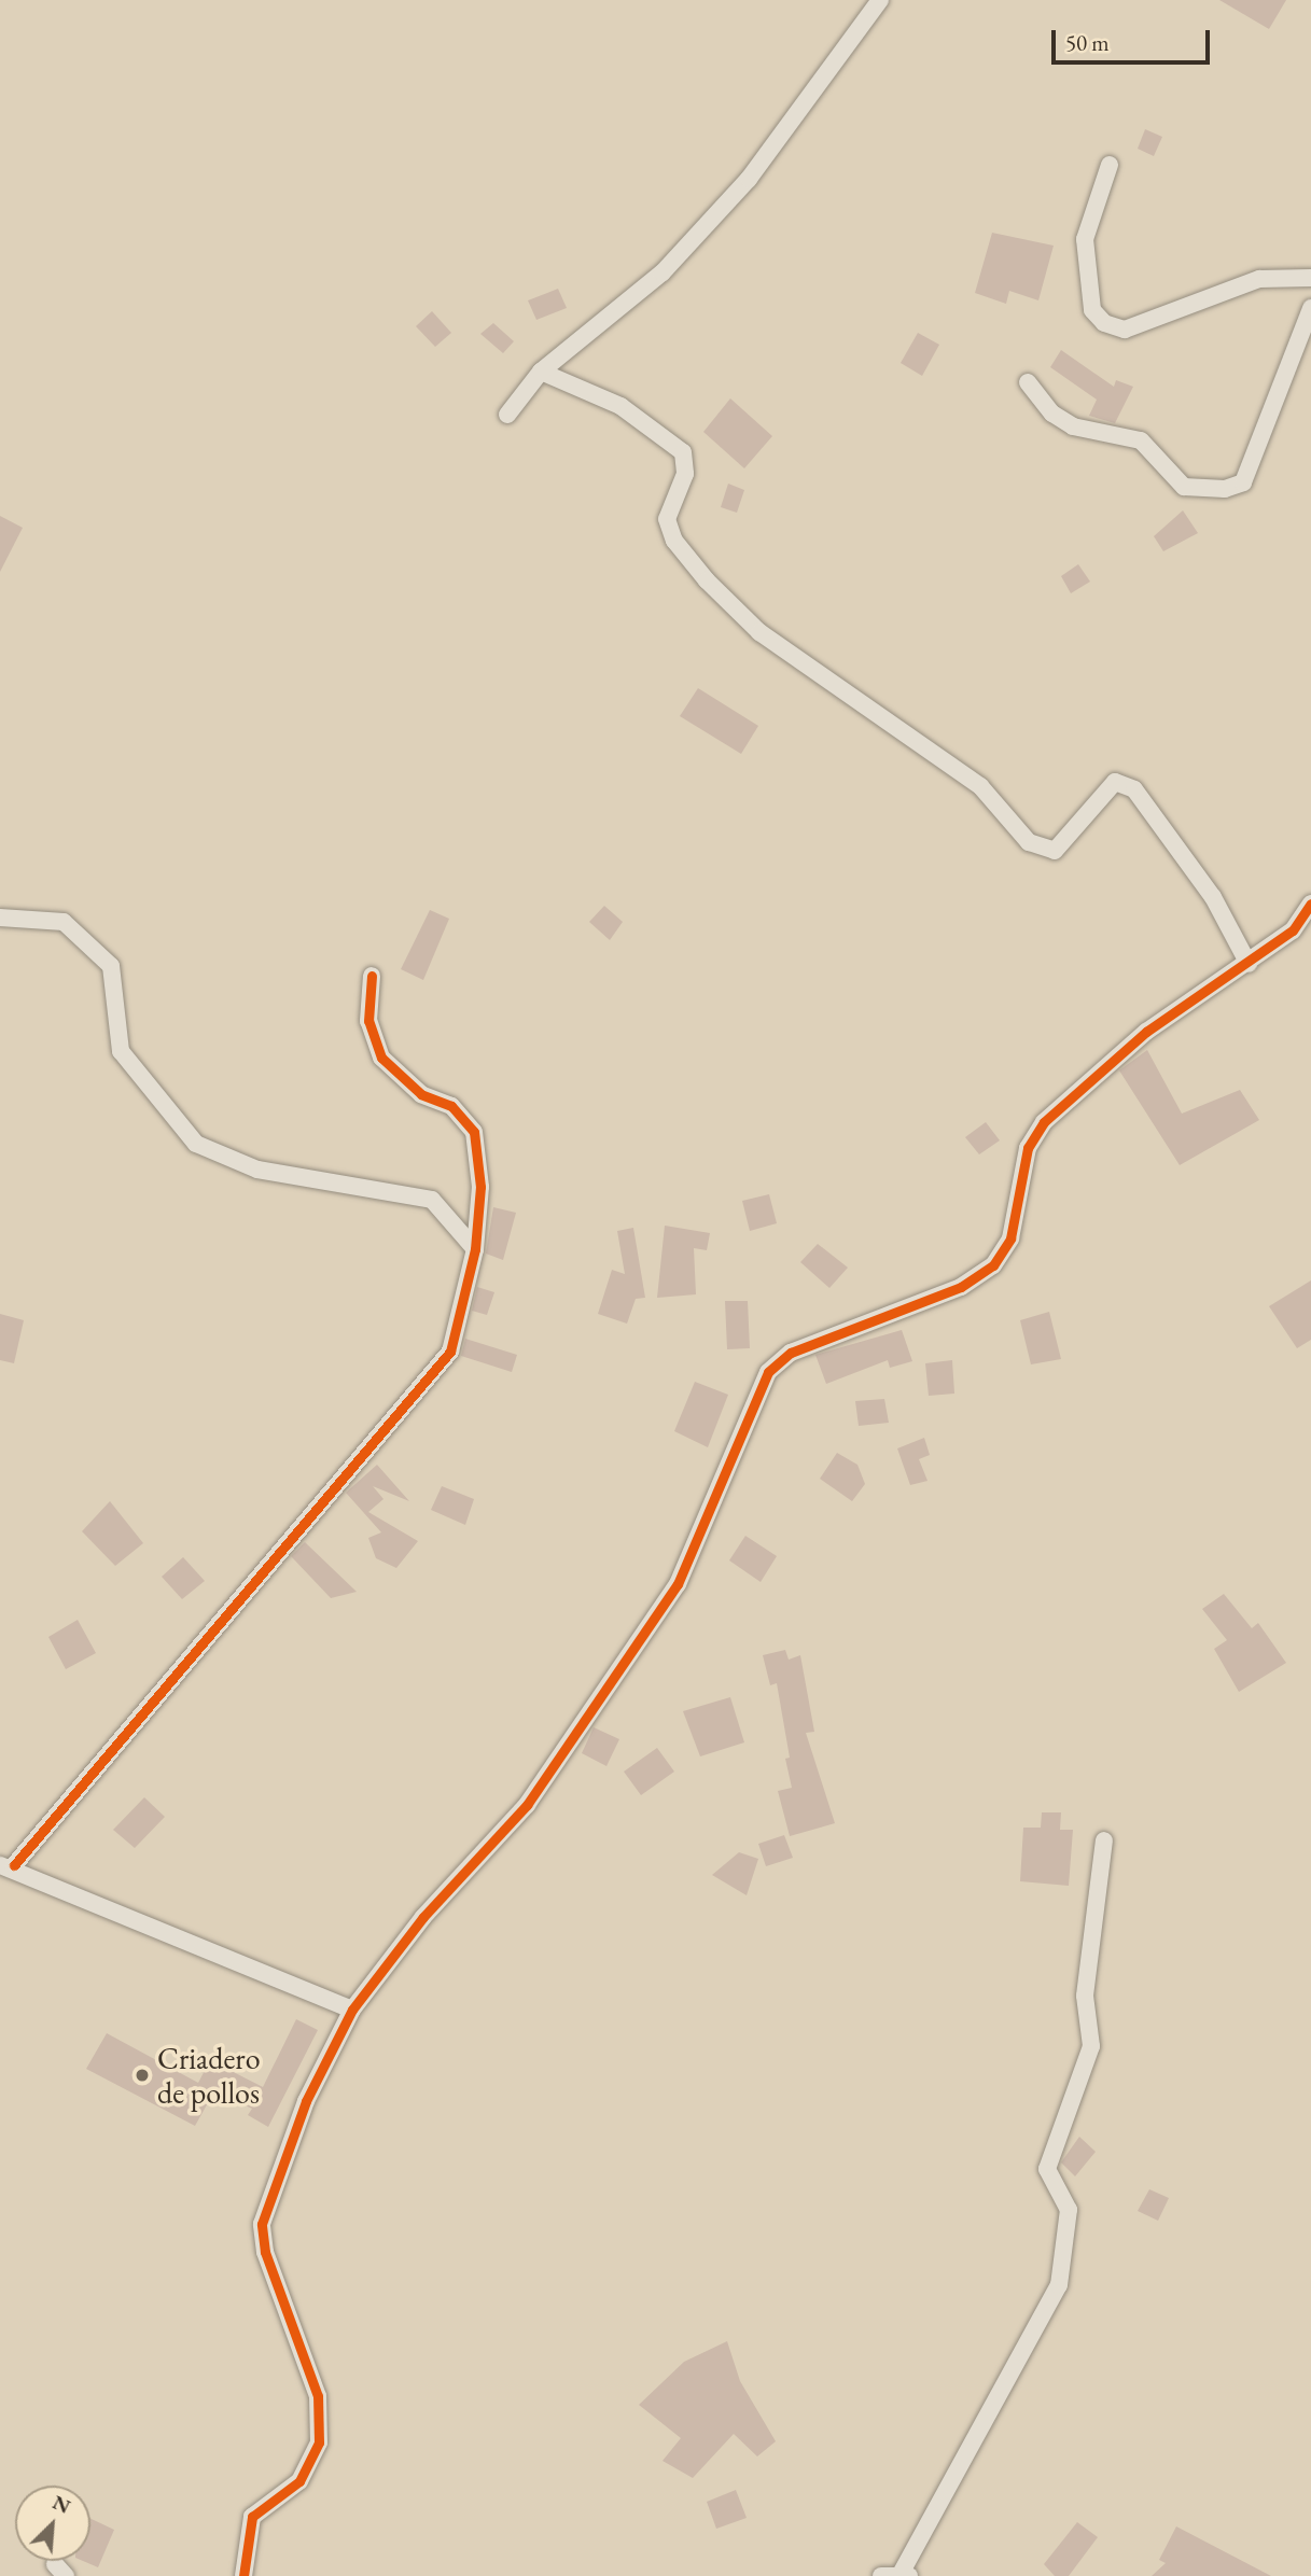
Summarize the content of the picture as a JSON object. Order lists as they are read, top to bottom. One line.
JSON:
{"places":["Criadero de pollos"],"scale_bar":"50 m","north":"top right"}
